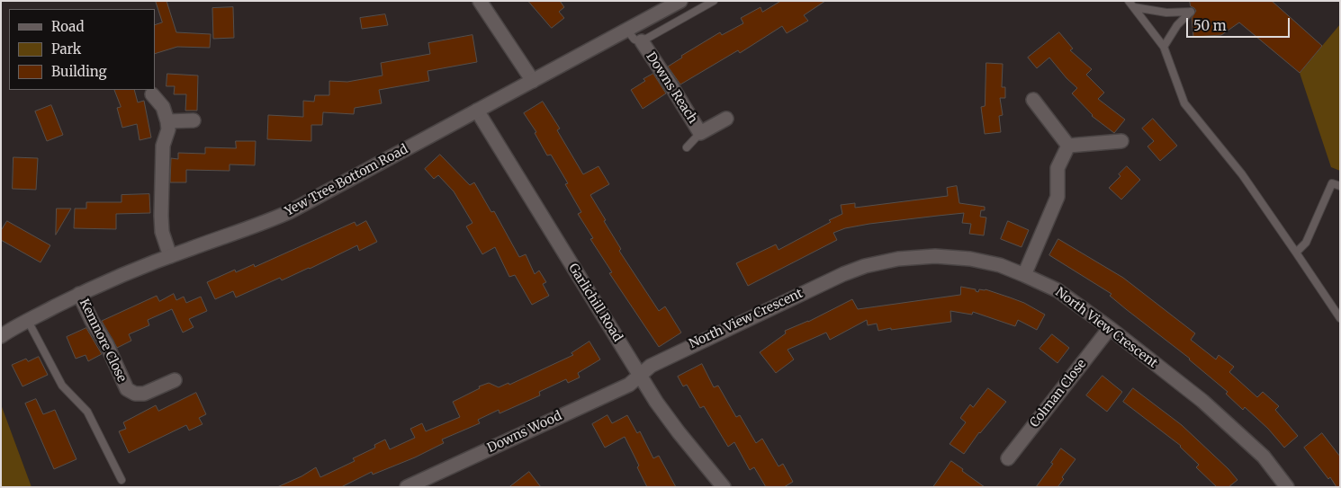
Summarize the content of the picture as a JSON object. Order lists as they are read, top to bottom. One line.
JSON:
{"streets":{"street":["Downs Reach","Yew Tree Bottom Road","Garlichill Road","North View Crescent","Kemnore Close","Colman Close","Downs Wood"]},"crossings":[["Yew Tree Bottom Road","Garlichill Road"],["Yew Tree Bottom Road","Kemnore Close"],["Garlichill Road","North View Crescent"],["Garlichill Road","Downs Wood"],["North View Crescent","Colman Close"],["North View Crescent","Downs Wood"]],"legend":["Road","Park","Building"],"scale_bar":"50 m"}
